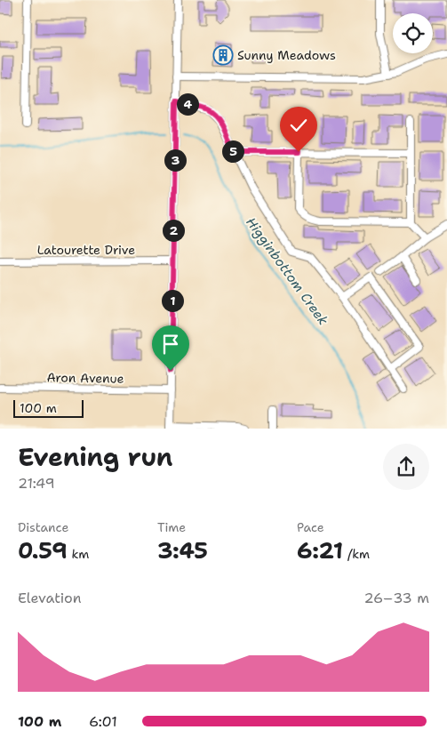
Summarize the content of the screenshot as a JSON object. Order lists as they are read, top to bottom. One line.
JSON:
{"streets":{"street":["Latourette Drive","Aron Avenue"]},"water":["Higginbottom Creek"],"places":{"building":["Sunny Meadows"]},"scale_bar":"100 m","page":{"pins":["4","5","3","2","1"],"scale":"100 m","heading":["Evening run","21:49"],"stats":[["Distance","0.59 km"],["Time","3:45"],["Pace","6:21 /km"]],"chart":["Elevation","26–33 m"],"list":[{"name":"100 m","note":"6:01"}]}}
